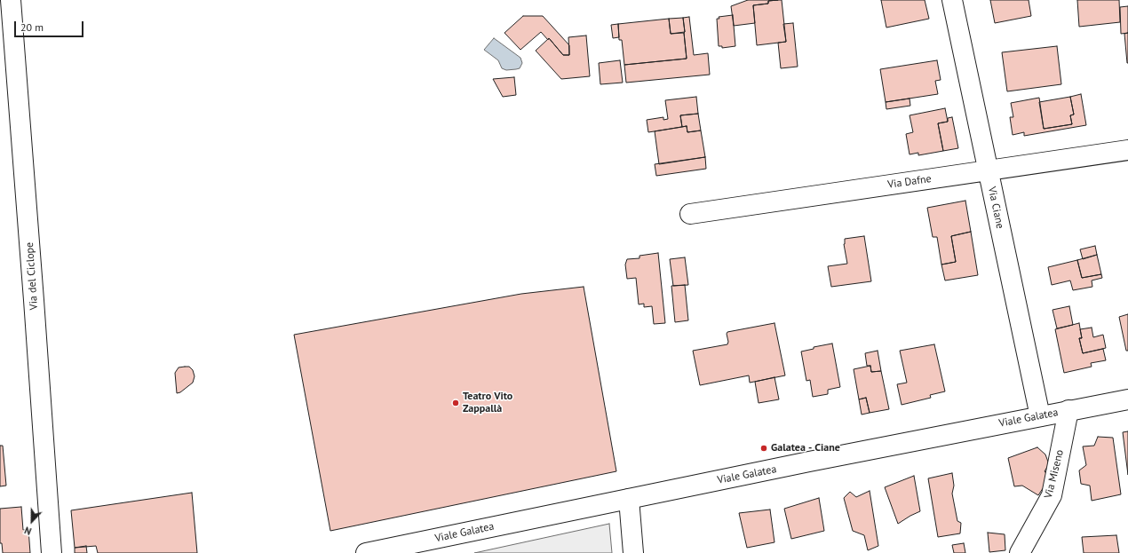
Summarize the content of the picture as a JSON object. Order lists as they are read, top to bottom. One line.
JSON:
{"streets":{"street":["Via Dafne","Via Ciane","Via del Ciclope","Viale Galatea","Via Miseno"]},"crossings":[["Via Dafne","Via Ciane"],["Via Ciane","Viale Galatea"],["Viale Galatea","Via Miseno"]],"places":["Teatro Vito Zappallà","Galatea - Ciane"],"scale_bar":"20 m","north":"bottom"}
